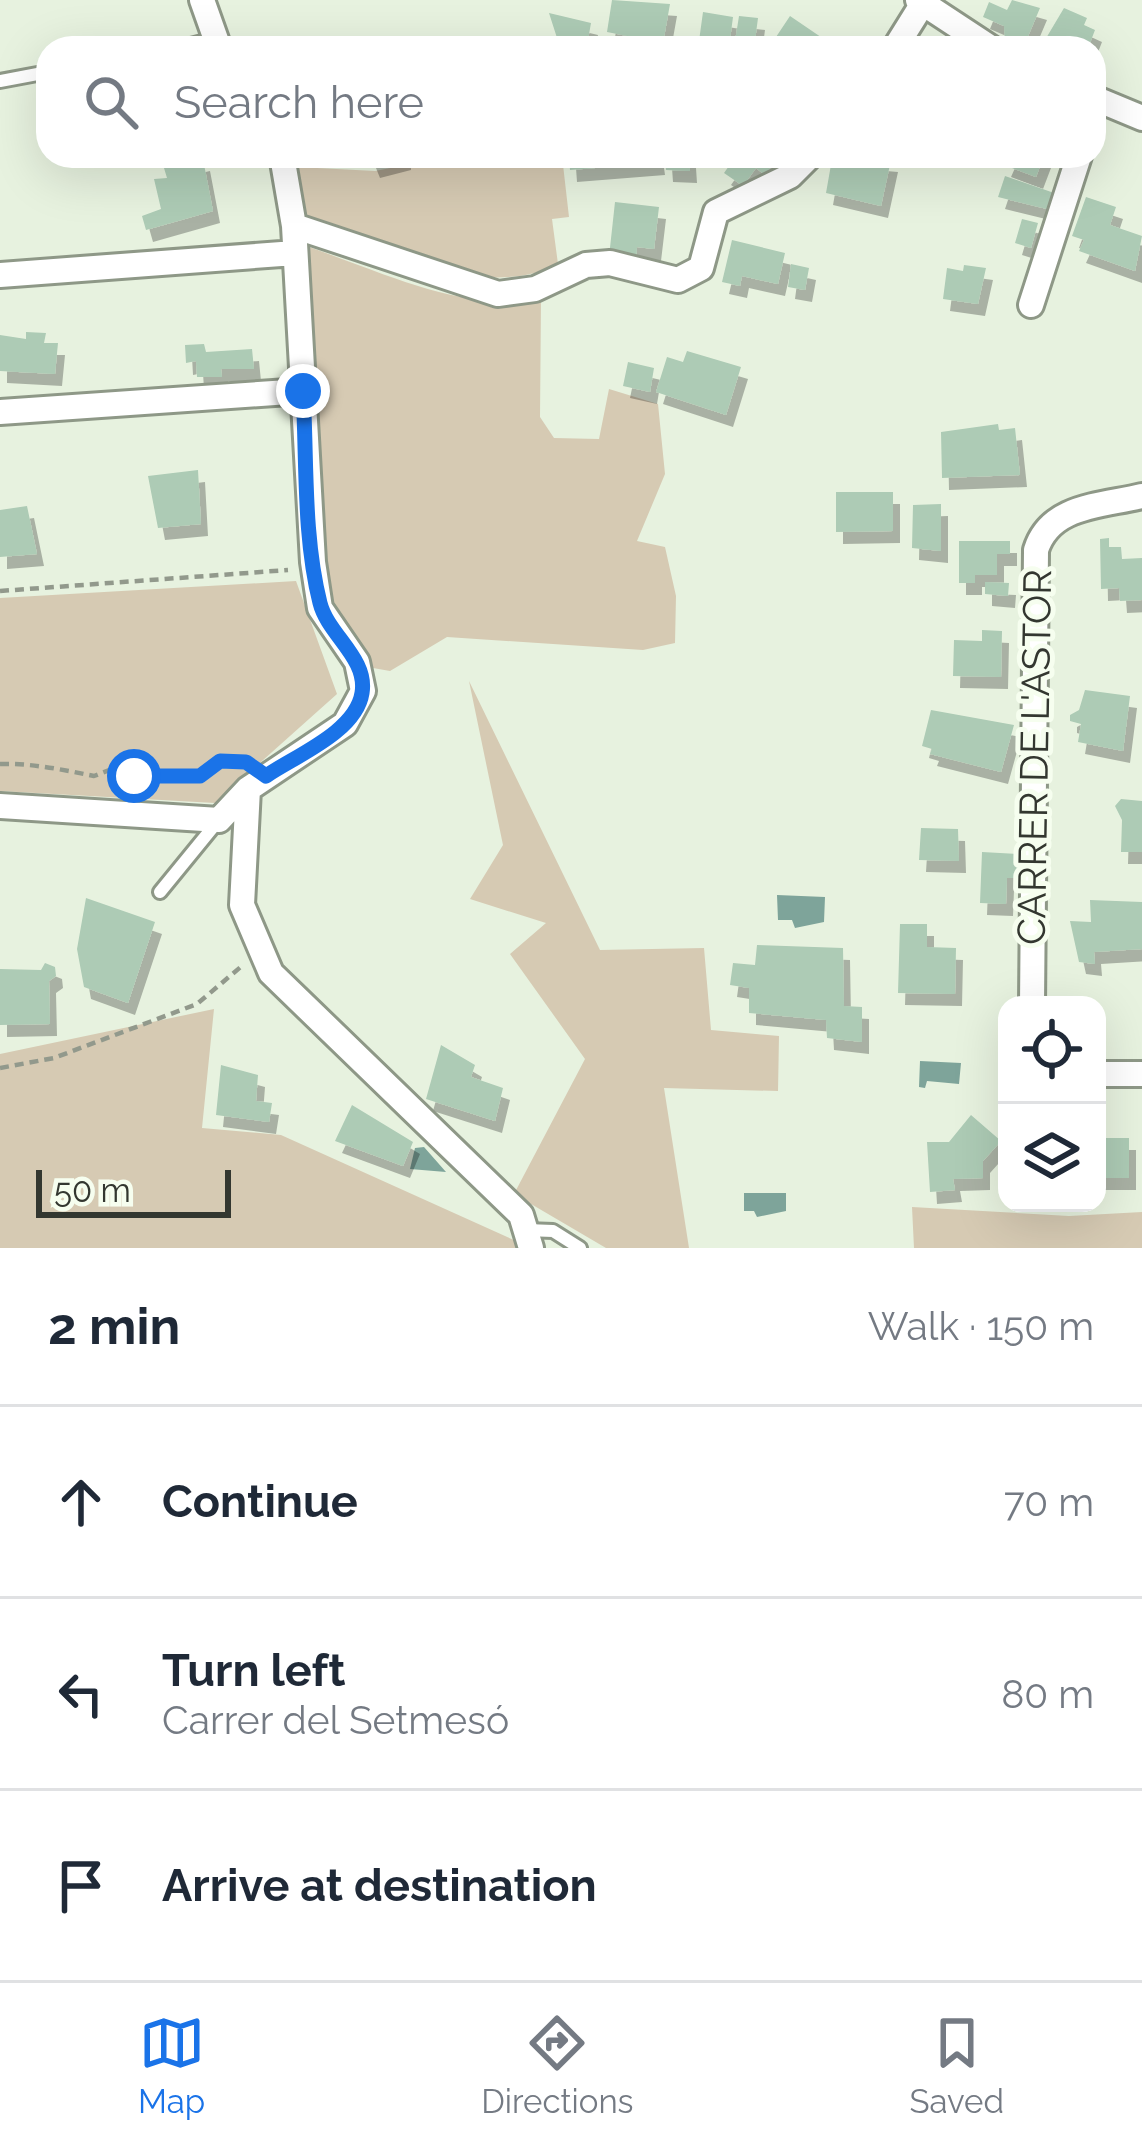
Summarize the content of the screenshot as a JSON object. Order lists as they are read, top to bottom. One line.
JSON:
{"streets":{"street":["CARRER DE L'ASTOR"]},"scale_bar":"50 m","page":{"search":"Search here","scale":"50 m","heading":["2 min","Walk · 150 m"],"list":[["Continue","70 m"],["Turn left","Carrer del Setmesó","80 m"],"Arrive at destination"],"nav":["Map","Directions","Saved"]}}
